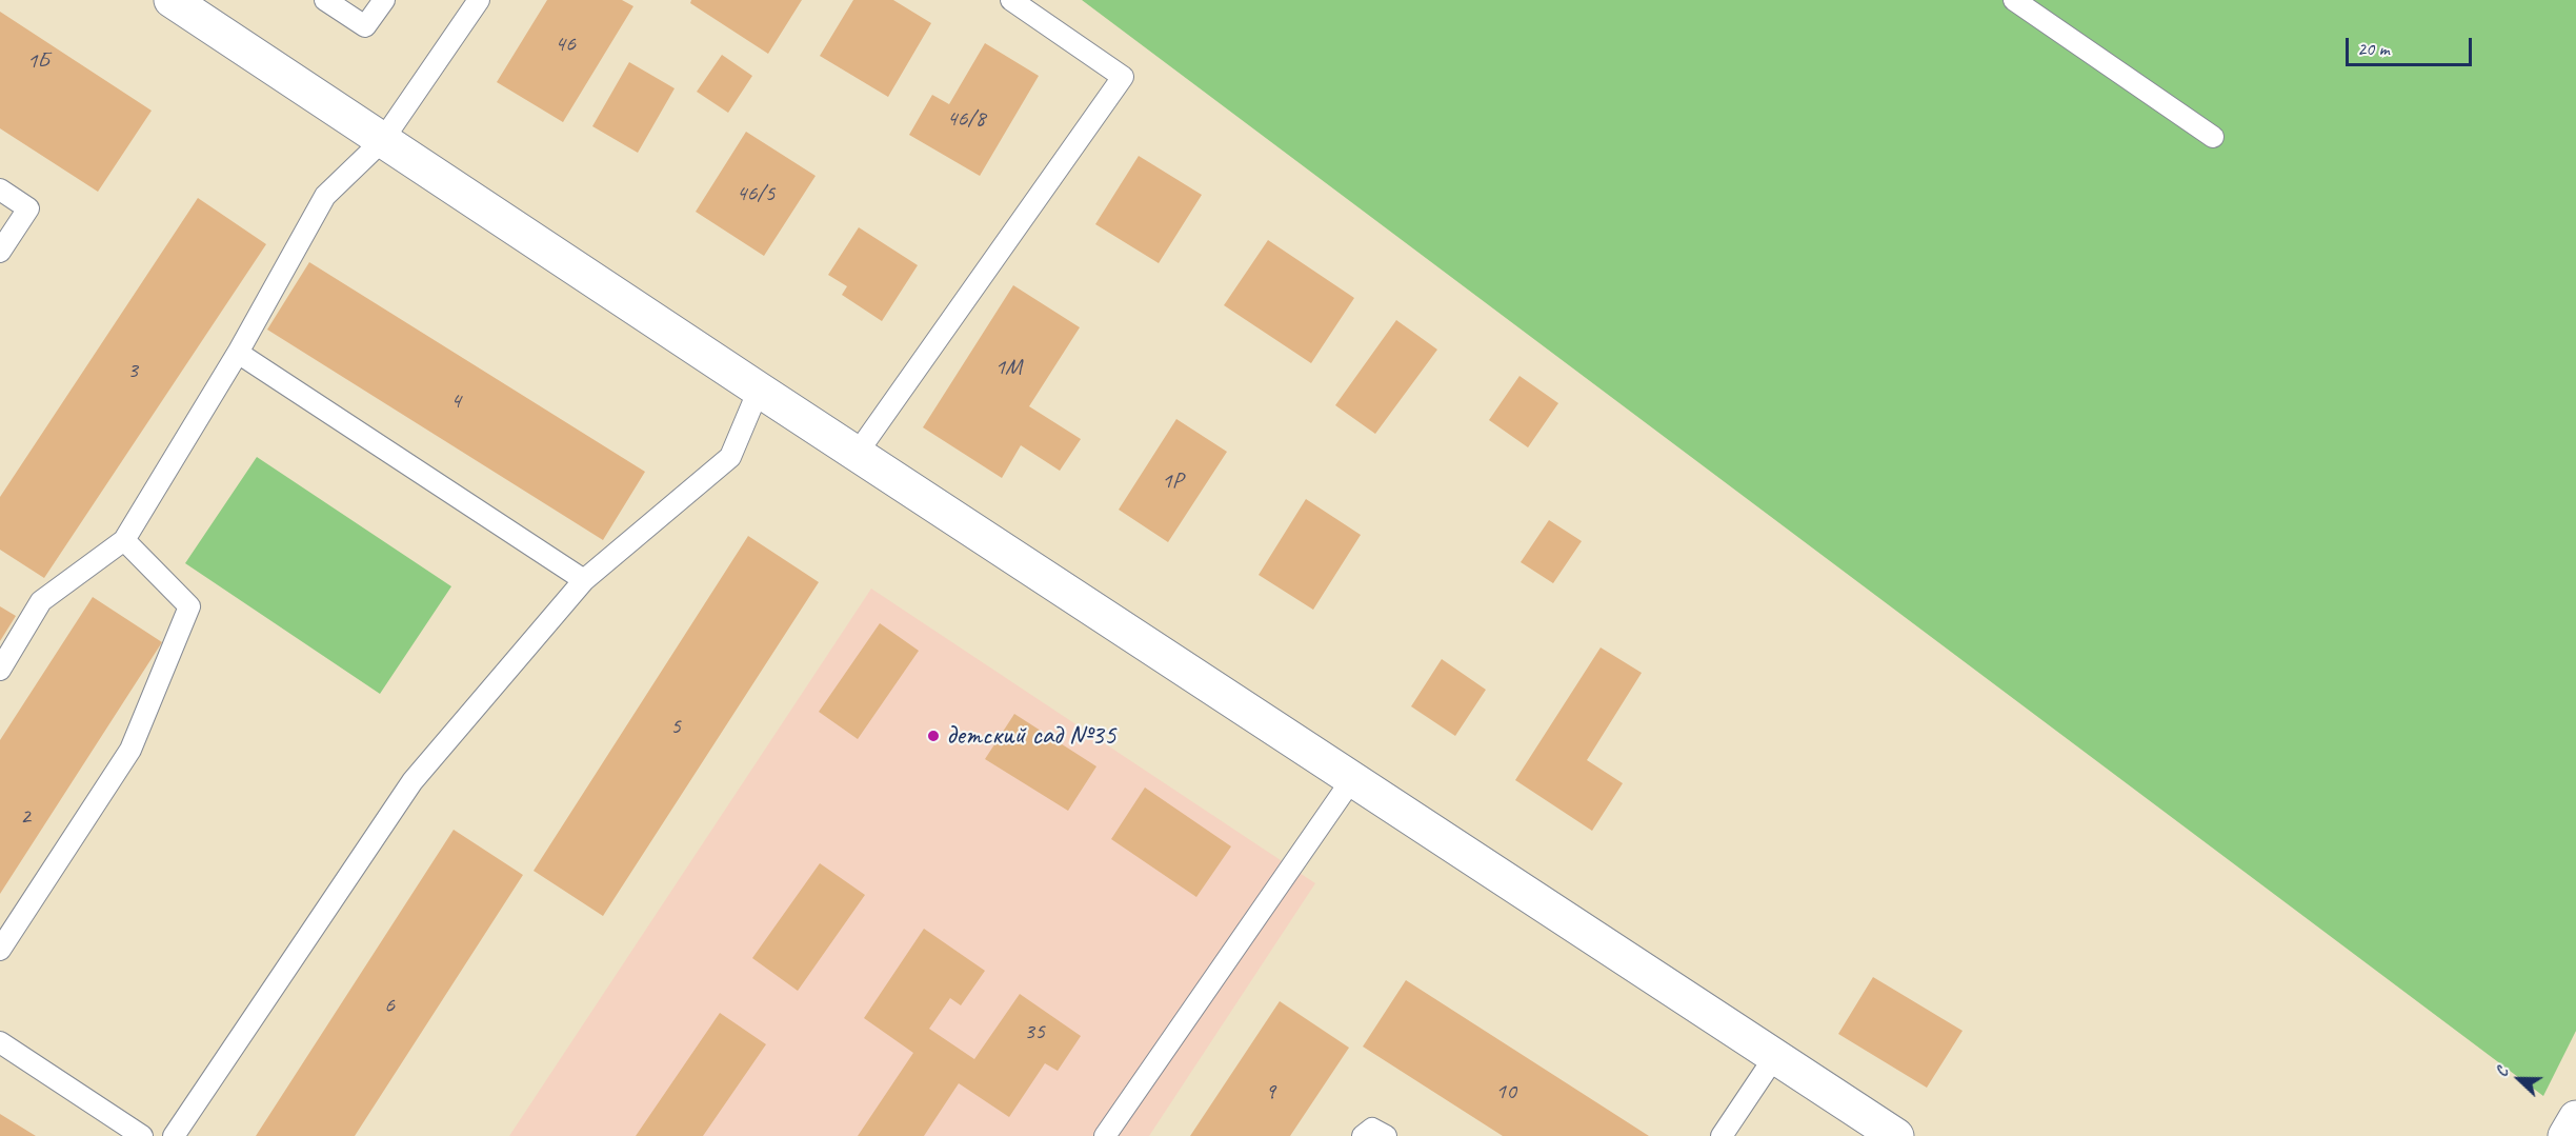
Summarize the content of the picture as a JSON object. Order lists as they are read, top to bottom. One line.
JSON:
{"places":["детский сад №35"],"house_numbers":["46","1Б","46/8","46/5","1М","3","4","1Р","5","2","6","35","9","10"],"scale_bar":"20 m","north":"left"}
